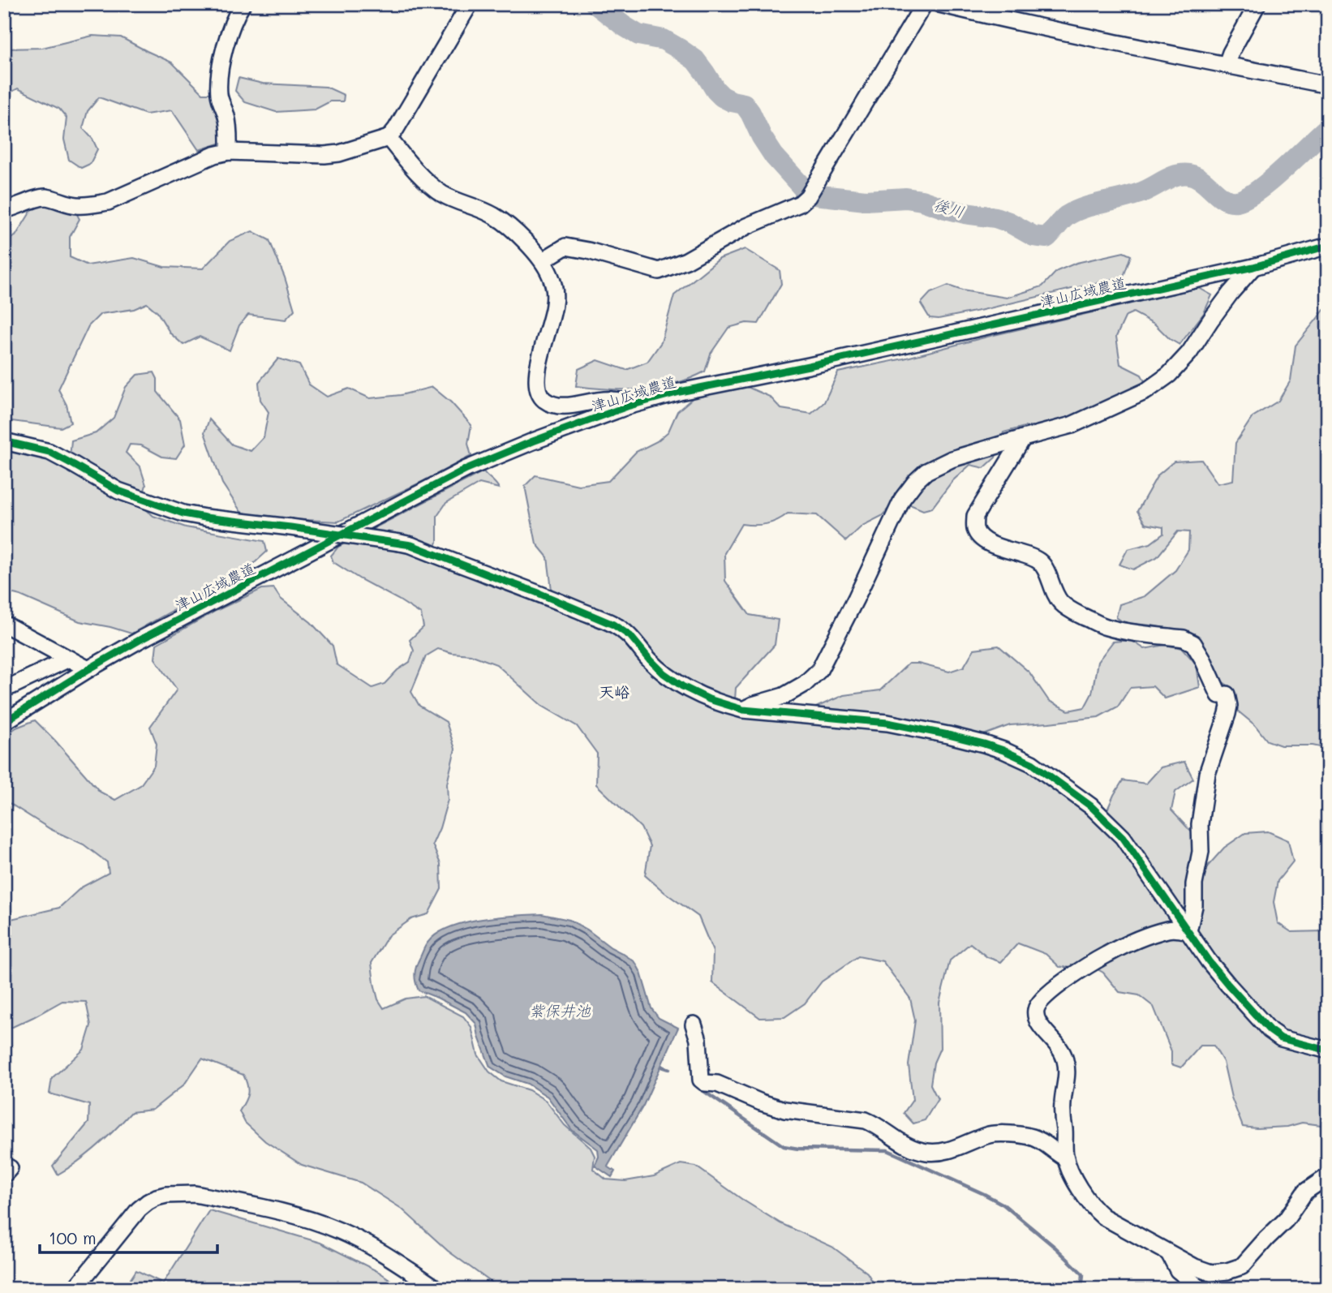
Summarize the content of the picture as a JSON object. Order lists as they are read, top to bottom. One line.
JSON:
{"streets":{"street":["津山広域農道"]},"districts":["天峪"],"water":["後川","紫保井池"],"scale_bar":"100 m"}
